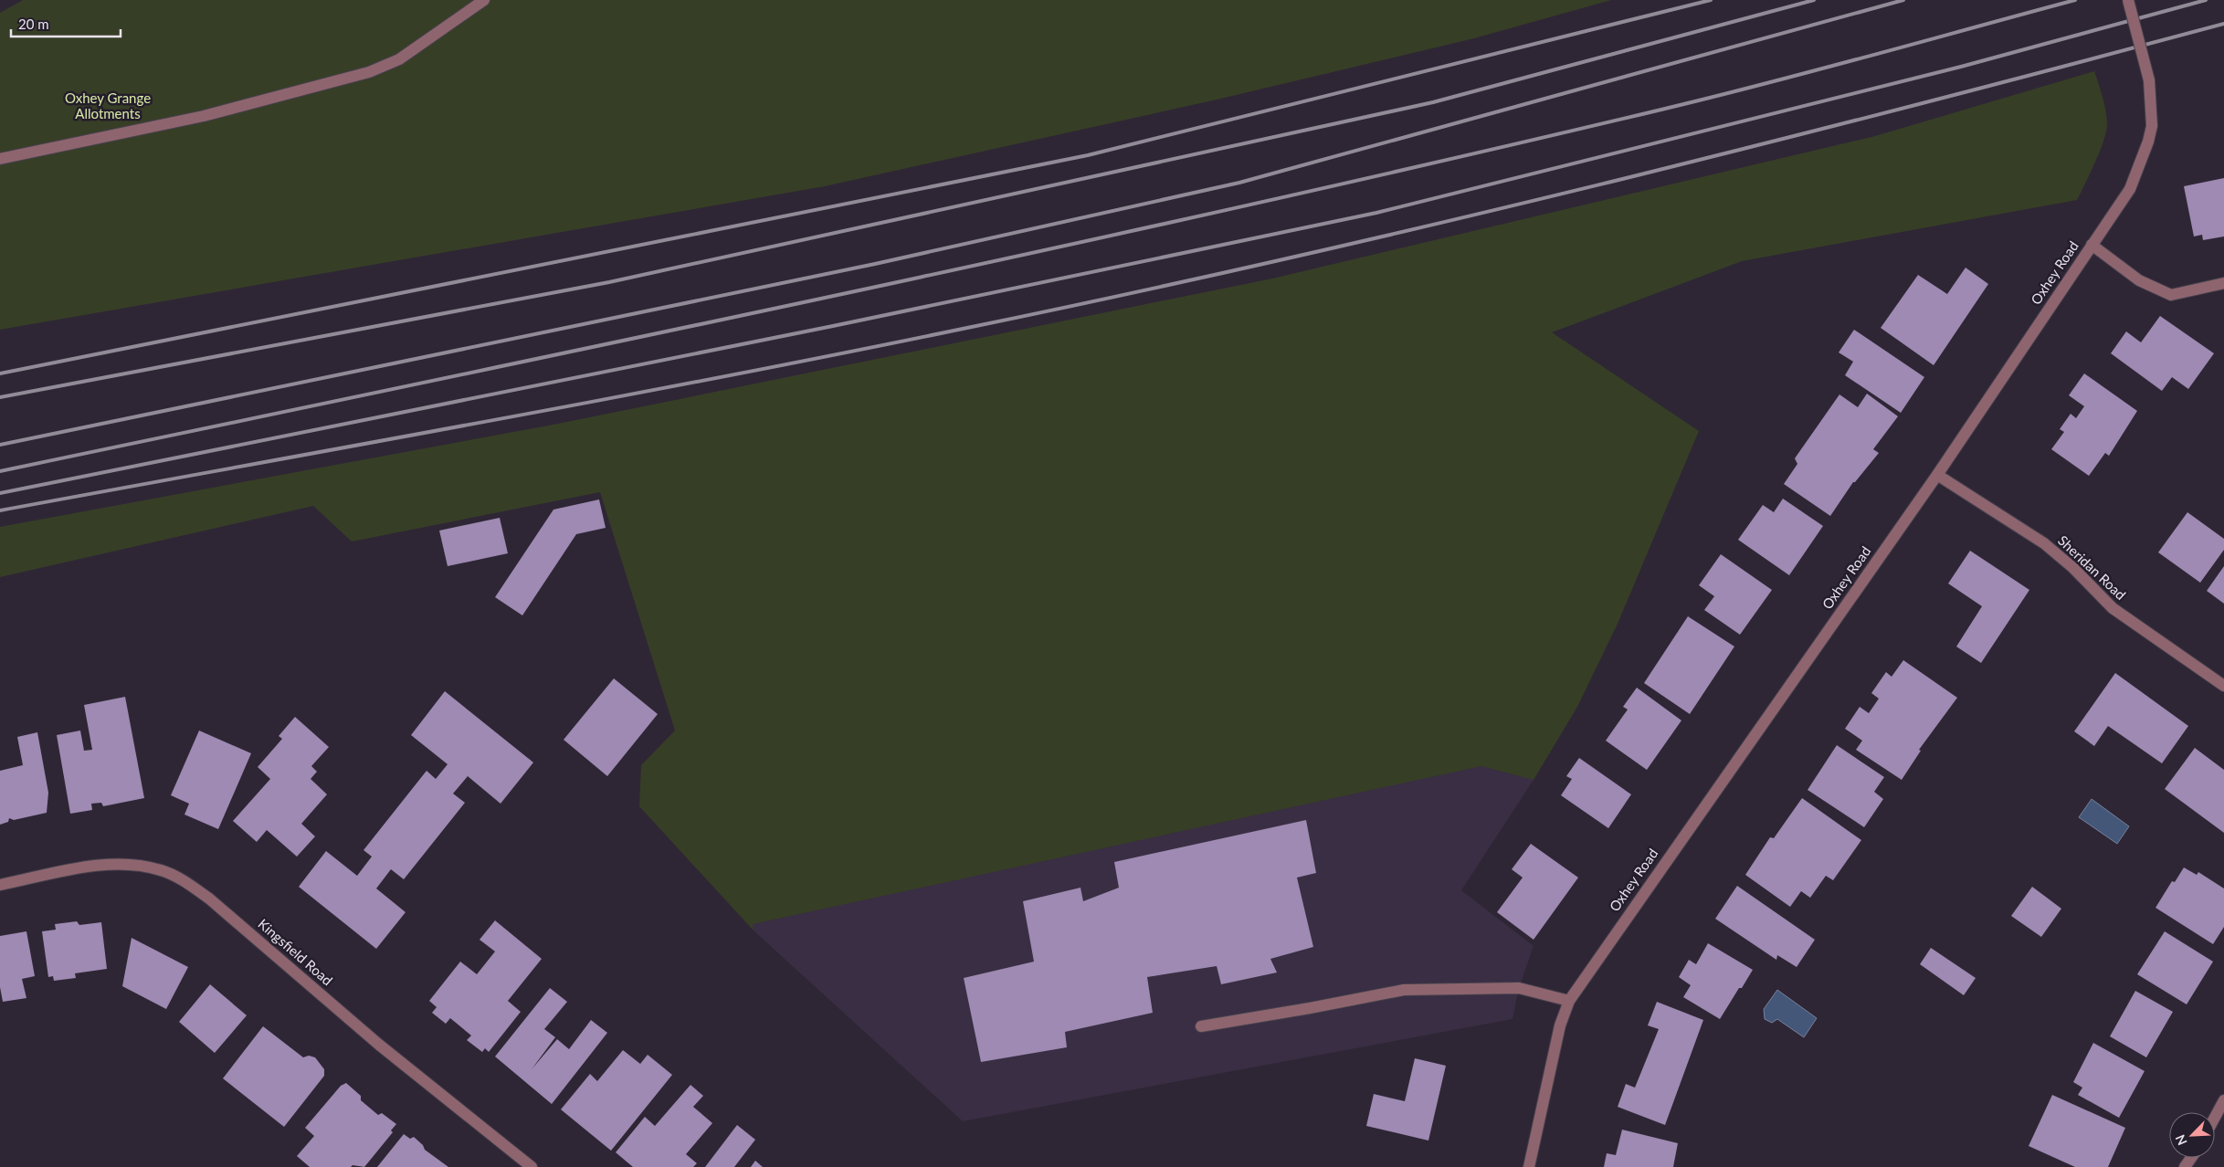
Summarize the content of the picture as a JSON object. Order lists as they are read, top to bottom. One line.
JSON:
{"streets":{"street":["Oxhey Road","Sheridan Road","Kingsfield Road"]},"crossings":[["Oxhey Road","Sheridan Road"]],"parks":["Oxhey Grange Allotments"],"scale_bar":"20 m","north":"bottom left"}
